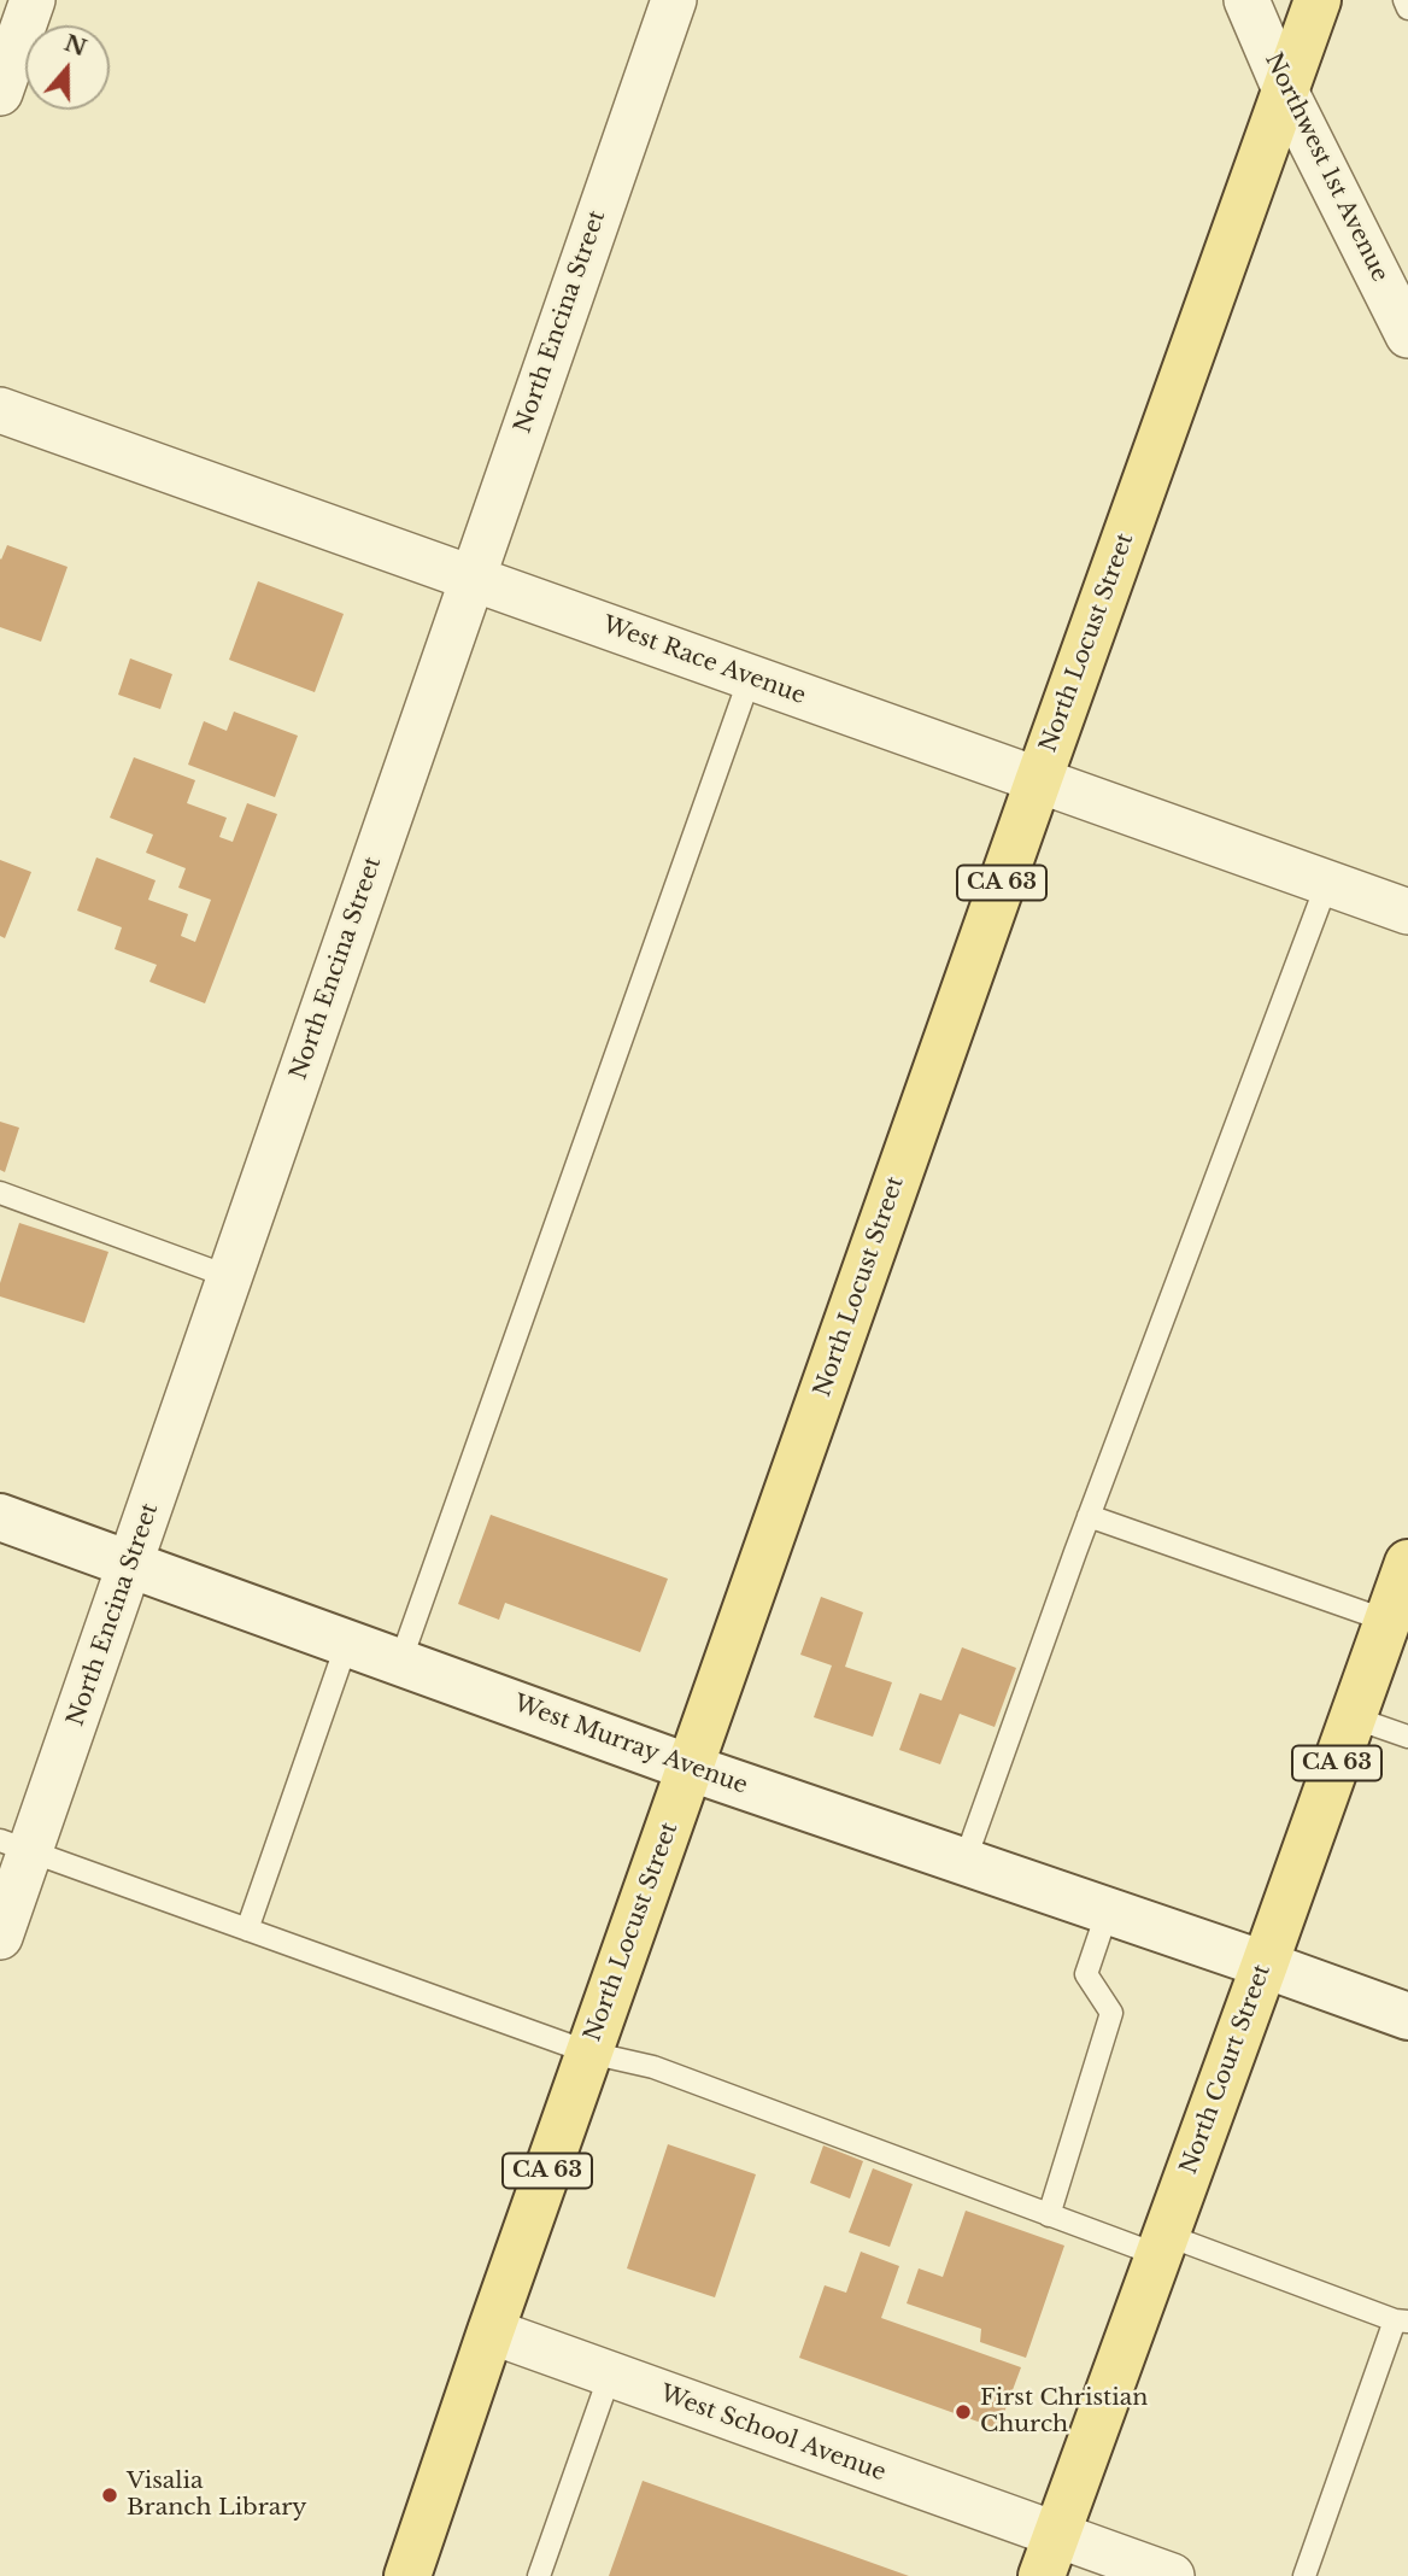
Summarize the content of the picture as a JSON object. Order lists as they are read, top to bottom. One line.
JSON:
{"streets":{"main road":["North Locust Street","CA 63","West Murray Avenue","North Court Street"],"street":["Northwest 1st Avenue","North Encina Street","West Race Avenue","West School Avenue"]},"crossings":[["Northwest 1st Avenue","North Locust Street"],["North Encina Street","West Race Avenue"],["North Encina Street","West Murray Avenue"],["North Locust Street","West Race Avenue"],["North Locust Street","West Murray Avenue"],["North Locust Street","West School Avenue"],["West Murray Avenue","North Court Street"],["North Court Street","West School Avenue"]],"places":["First Christian Church","Visalia Branch Library"],"north":"top"}
